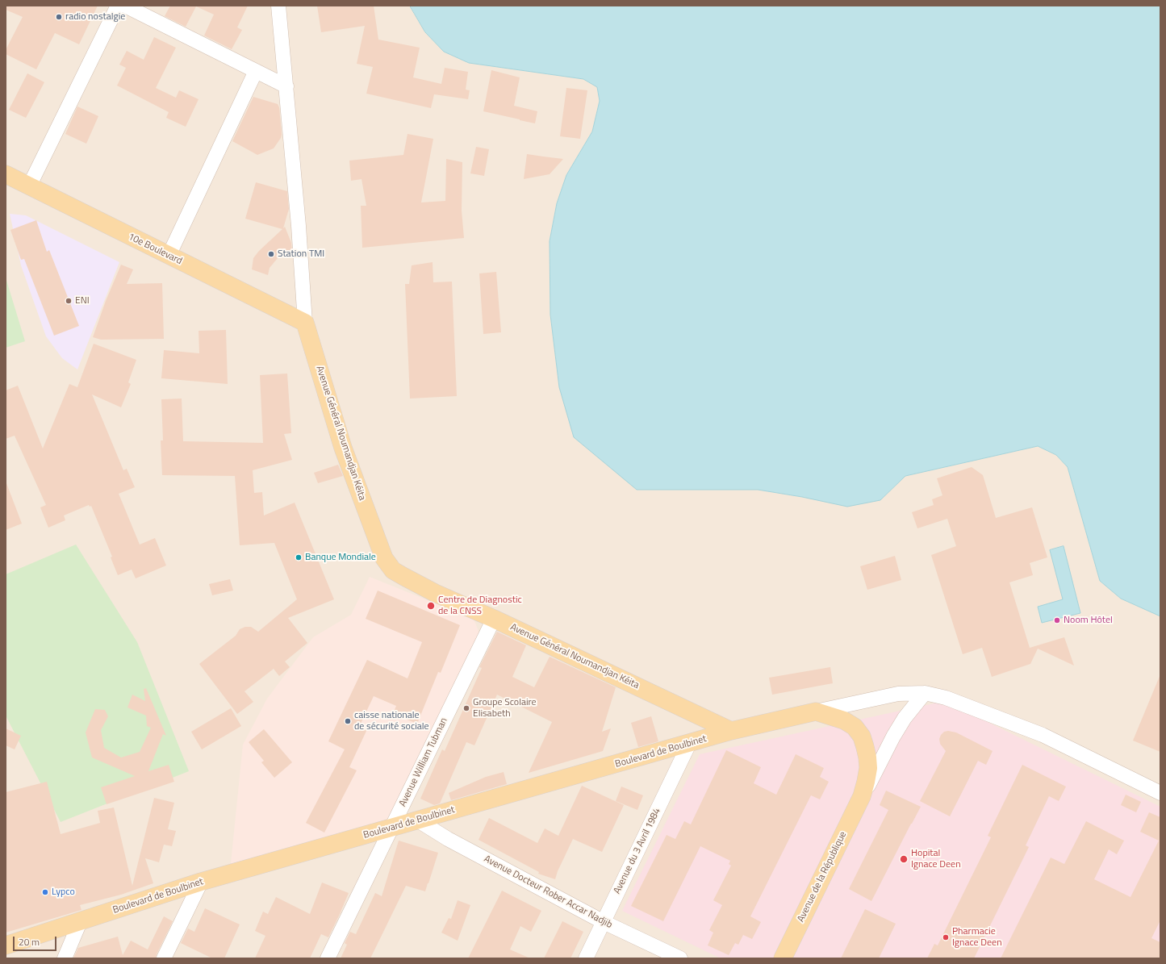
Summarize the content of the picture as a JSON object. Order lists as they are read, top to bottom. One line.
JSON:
{"streets":{"main road":["10e Boulevard","Avenue Général Noumandjan Kéita","Boulevard de Boulbinet","Avenue de la République"],"street":["Avenue William Tubman","Avenue du 3 Avril 1984","Avenue Docteur Rober Accar Nadjib"]},"crossings":[["10e Boulevard","Avenue Général Noumandjan Kéita"],["Avenue Général Noumandjan Kéita","Boulevard de Boulbinet"],["Avenue Général Noumandjan Kéita","Avenue William Tubman"],["Boulevard de Boulbinet","Avenue William Tubman"],["Boulevard de Boulbinet","Avenue du 3 Avril 1984"],["Boulevard de Boulbinet","Avenue de la République"],["Boulevard de Boulbinet","Avenue Docteur Rober Accar Nadjib"],["Avenue du 3 Avril 1984","Avenue Docteur Rober Accar Nadjib"]],"places":["radio nostalgie","Station TMI","ENI","Banque Mondiale","Centre de Diagnostic de la CNSS","Noom Hôtel","Groupe Scolaire Elisabeth","caisse nationale de sécurité sociale","Hopital Ignace Deen","Lypco","Pharmacie Ignace Deen"],"scale_bar":"20 m"}
